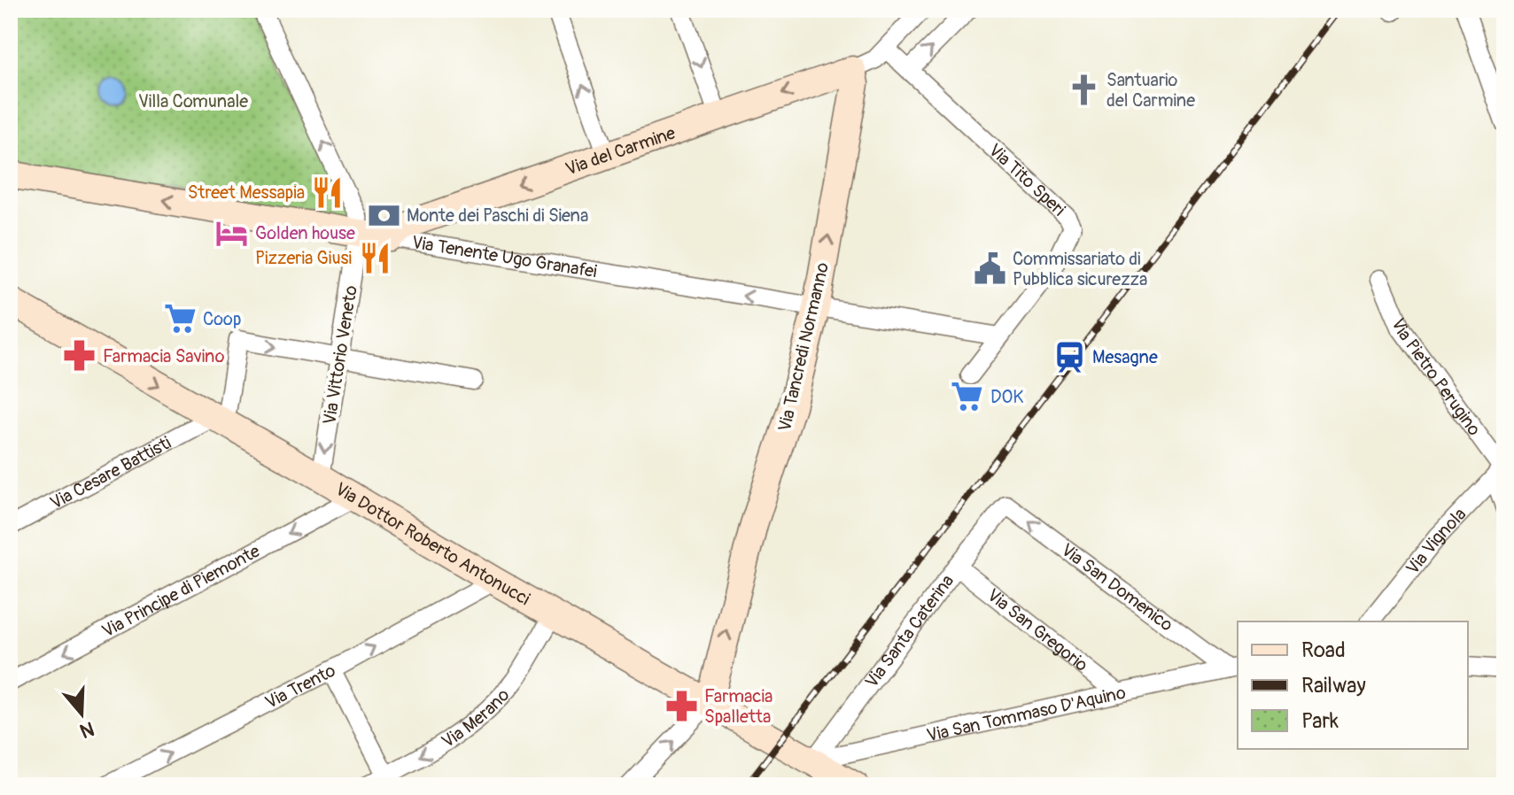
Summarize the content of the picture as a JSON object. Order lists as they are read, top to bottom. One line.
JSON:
{"streets":{"main road":["Via del Carmine","Via Tenente Ugo Granafei","Via Tancredi Normanno","Via Dottor Roberto Antonucci"],"street":["Via Tito Speri","Via Vittorio Veneto","Via Pietro Perugino","Via Cesare Battisti","Via Vignola","Via San Domenico","Via Principe di Piemonte","Via San Gregorio","Via Santa Caterina","Via Trento","Via San Tommaso D'Aquino","Via Merano"]},"crossings":[["Via del Carmine","Via Tenente Ugo Granafei"],["Via del Carmine","Via Tancredi Normanno"],["Via Tito Speri","Via Tenente Ugo Granafei"],["Via Tenente Ugo Granafei","Via Tancredi Normanno"],["Via Tenente Ugo Granafei","Via Vittorio Veneto"],["Via Tancredi Normanno","Via Dottor Roberto Antonucci"],["Via Vittorio Veneto","Via Dottor Roberto Antonucci"],["Via Pietro Perugino","Via Vignola"],["Via Cesare Battisti","Via Dottor Roberto Antonucci"],["Via Dottor Roberto Antonucci","Via Principe di Piemonte"],["Via Dottor Roberto Antonucci","Via Santa Caterina"],["Via Dottor Roberto Antonucci","Via Trento"],["Via Dottor Roberto Antonucci","Via San Tommaso D'Aquino"],["Via Dottor Roberto Antonucci","Via Merano"],["Via San Domenico","Via Santa Caterina"],["Via San Domenico","Via San Tommaso D'Aquino"],["Via San Gregorio","Via Santa Caterina"],["Via San Gregorio","Via San Tommaso D'Aquino"],["Via Santa Caterina","Via San Tommaso D'Aquino"]],"one_way":["Via del Carmine","Via Tenente Ugo Granafei","Via Tancredi Normanno","Via Vittorio Veneto","Via San Domenico","Via Principe di Piemonte","Via Trento","Via Merano"],"parks":["Villa Comunale"],"places":{"church":["Santuario del Carmine"],"restaurant":["Street Messapia","Pizzeria Giusi"],"bank":["Monte dei Paschi di Siena"],"hotel":["Golden house"],"public building":["Commissariato di Pubblica sicurezza"],"supermarket":["Coop","DOK"],"pharmacy":["Farmacia Savino","Farmacia Spalletta"],"station":["Mesagne"]},"legend":["Road","Railway","Park"],"north":"bottom"}
